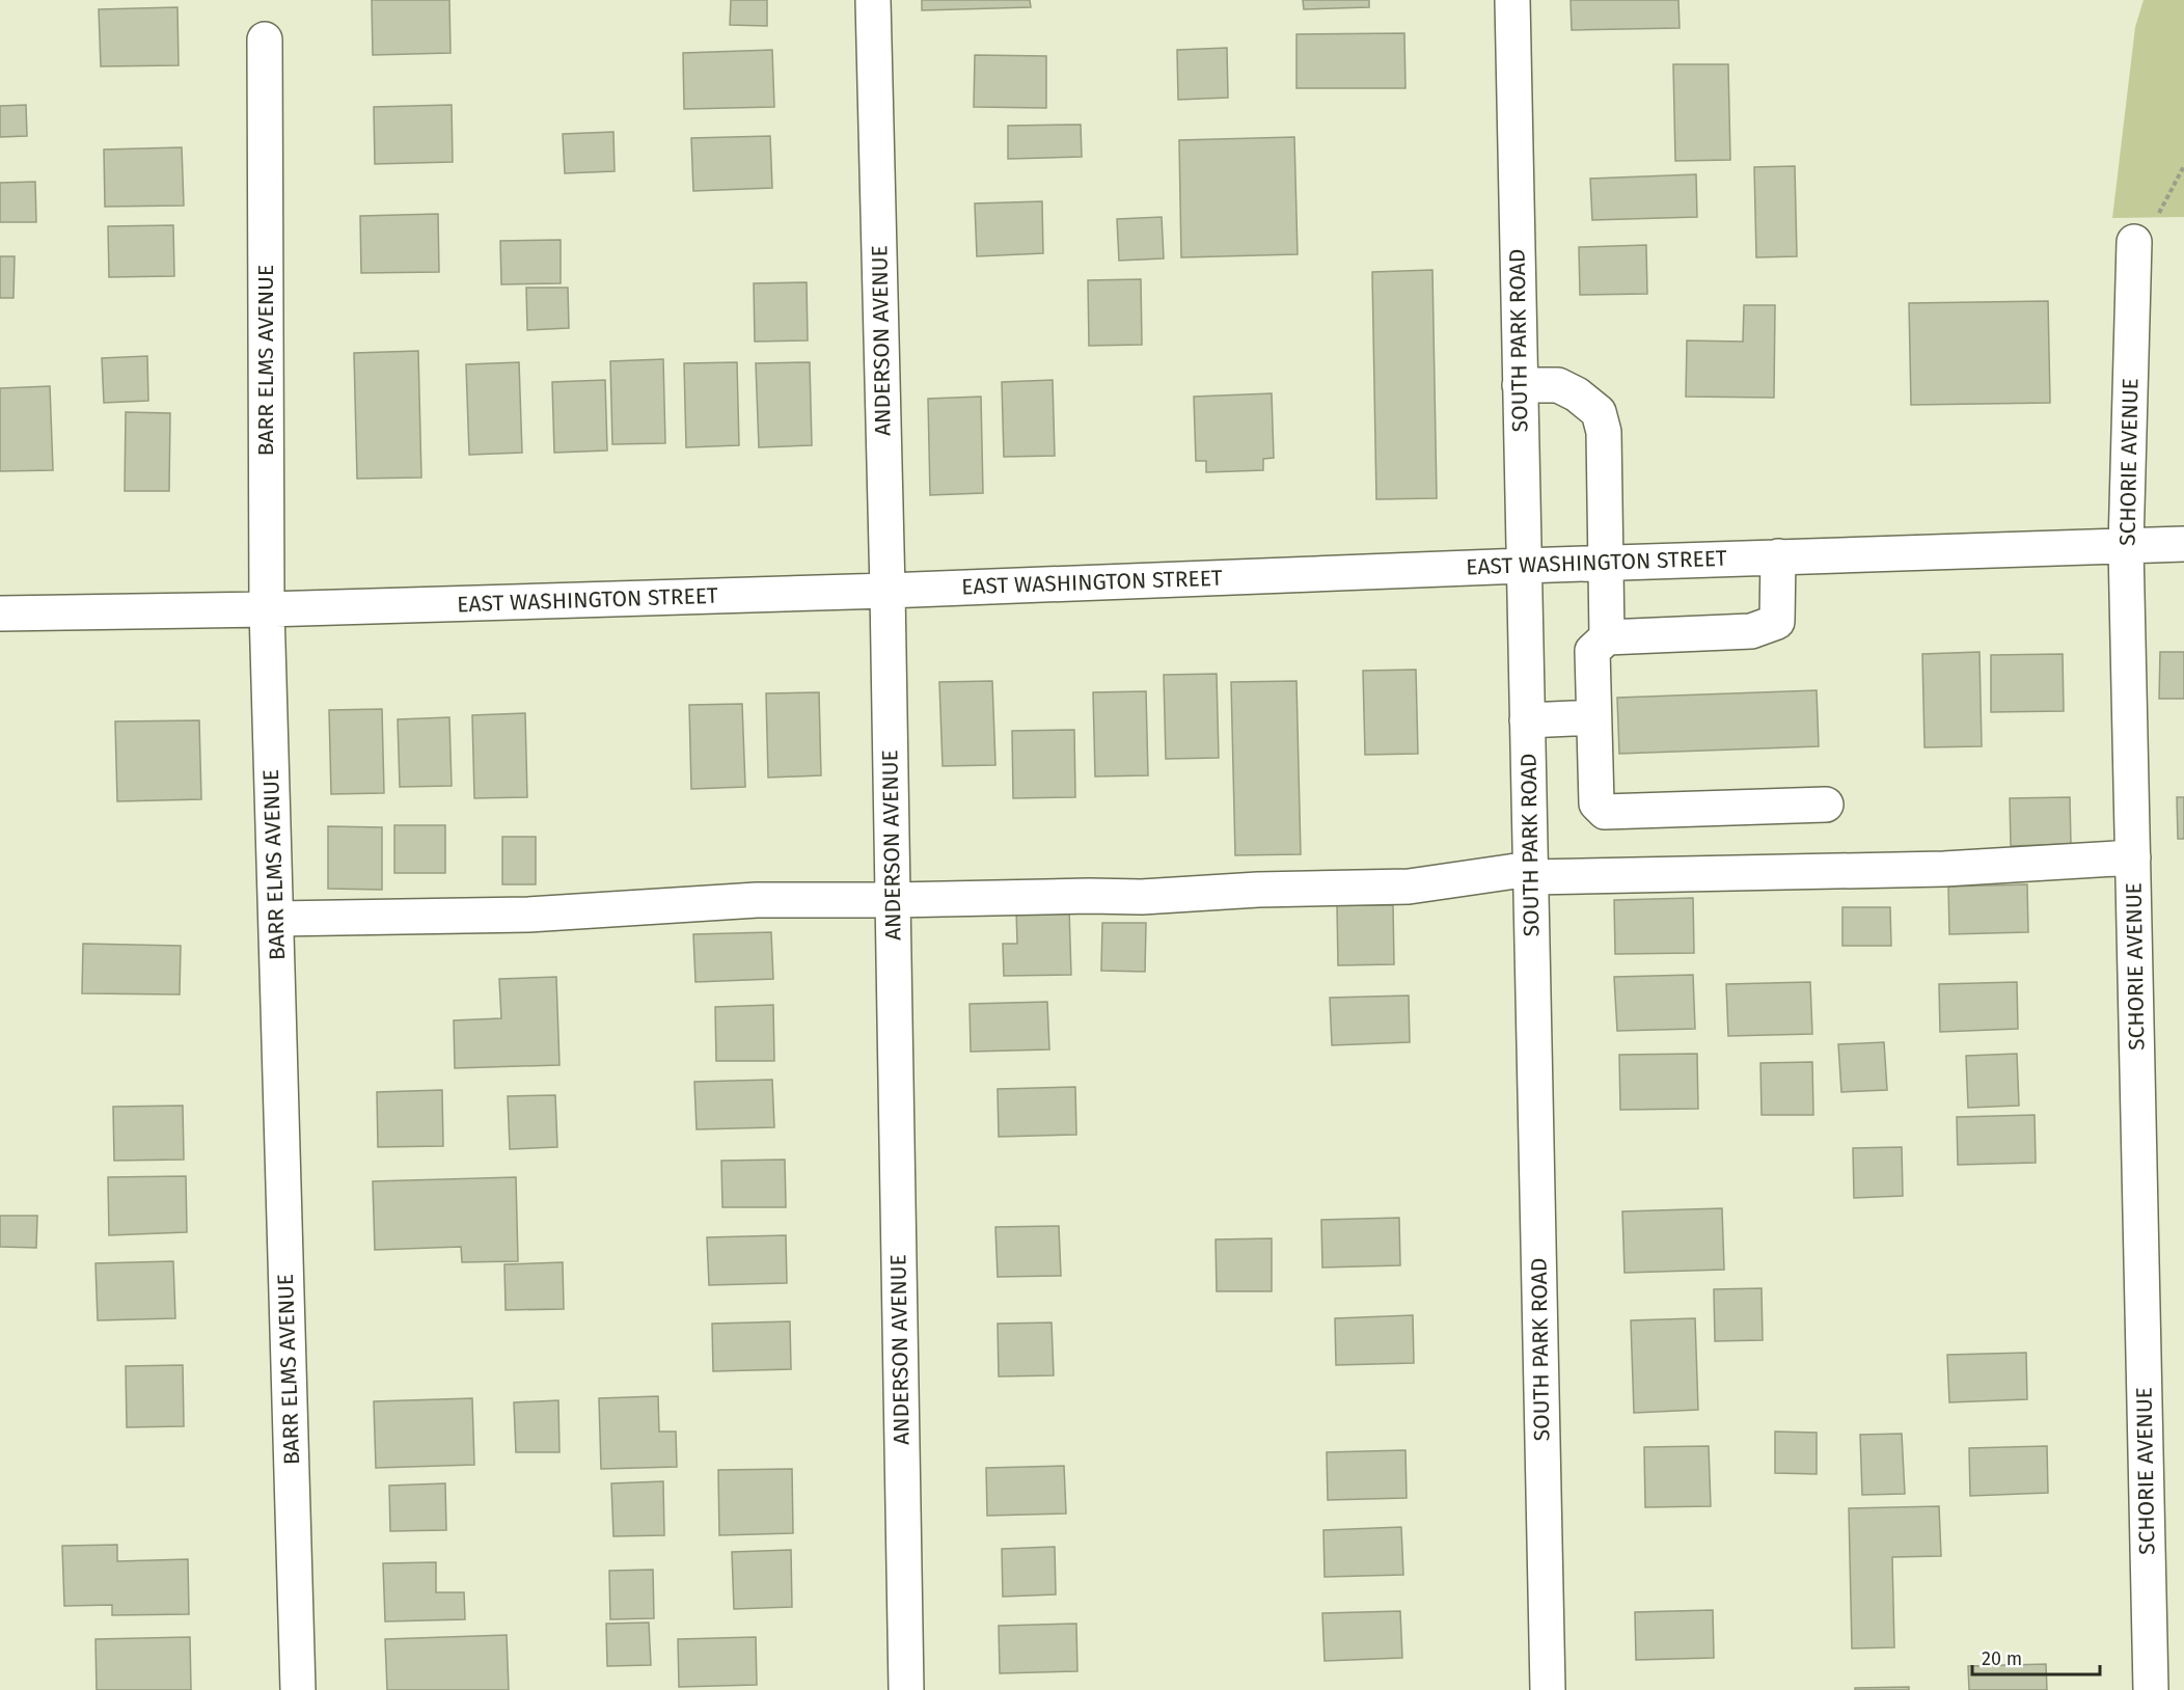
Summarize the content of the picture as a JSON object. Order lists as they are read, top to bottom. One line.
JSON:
{"streets":{"street":["ANDERSON AVENUE","SOUTH PARK ROAD","BARR ELMS AVENUE","SCHORIE AVENUE","EAST WASHINGTON STREET"]},"crossings":[["ANDERSON AVENUE","EAST WASHINGTON STREET"],["SOUTH PARK ROAD","EAST WASHINGTON STREET"],["BARR ELMS AVENUE","EAST WASHINGTON STREET"],["SCHORIE AVENUE","EAST WASHINGTON STREET"]],"scale_bar":"20 m"}
